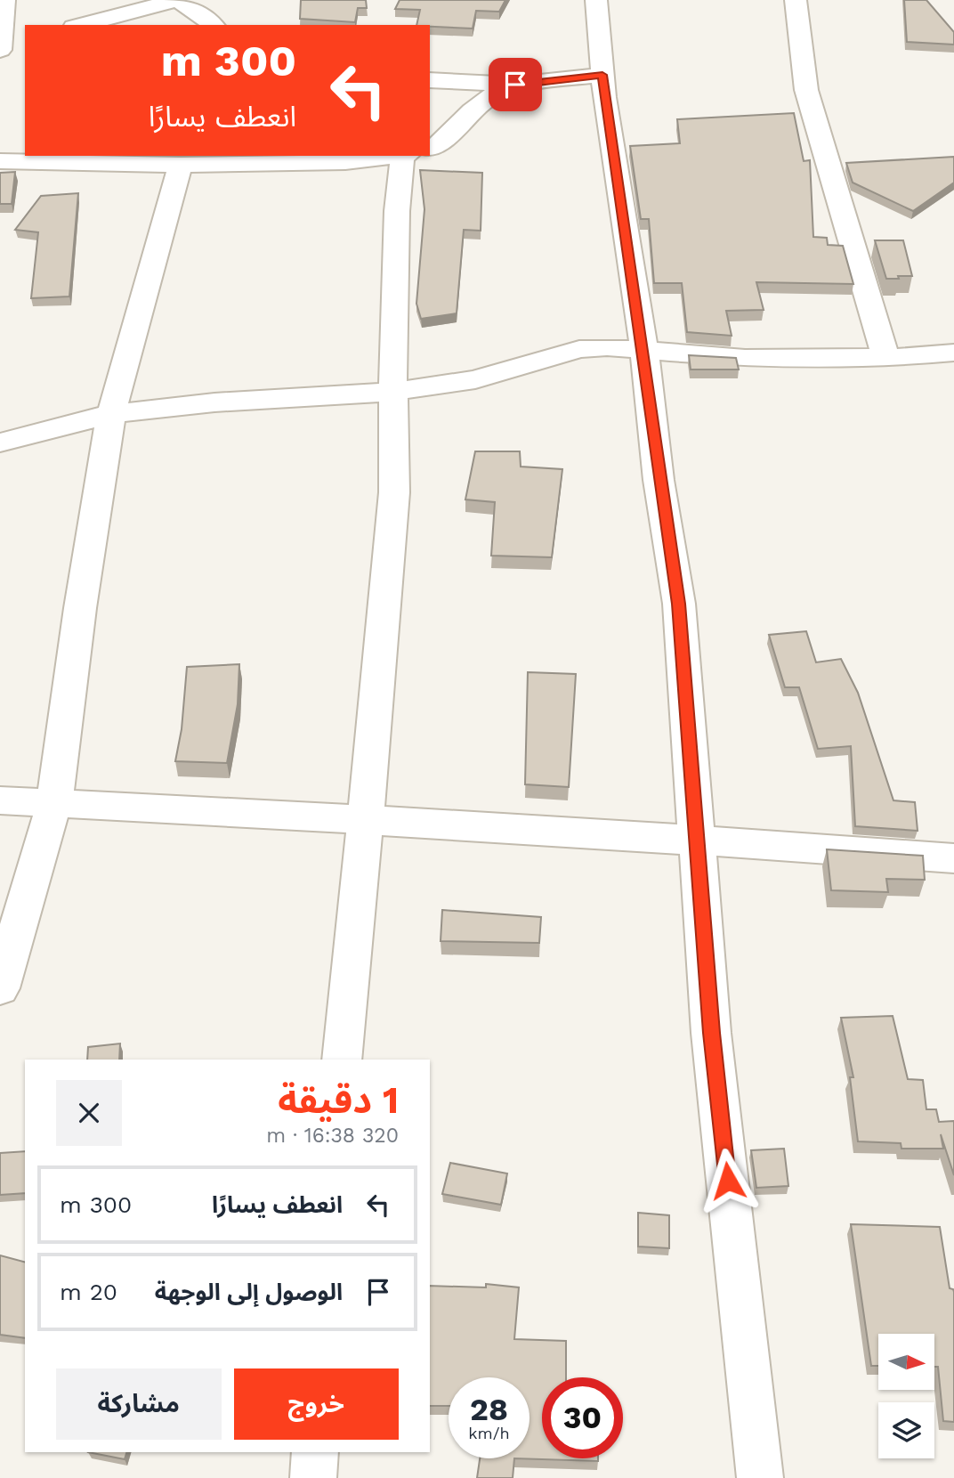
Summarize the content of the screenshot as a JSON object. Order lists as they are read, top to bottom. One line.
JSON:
{"north":"right","page":{"turn":["300 m","انعطف يسارًا"],"heading":["1 دقيقة","320 m · 16:38"],"list":[{"name":"انعطف يسارًا","value":"300 m"},{"name":"الوصول إلى الوجهة","value":"20 m"}],"buttons":["خروج","مشاركة"],"speed":"28 km/h","limit":"30"}}
